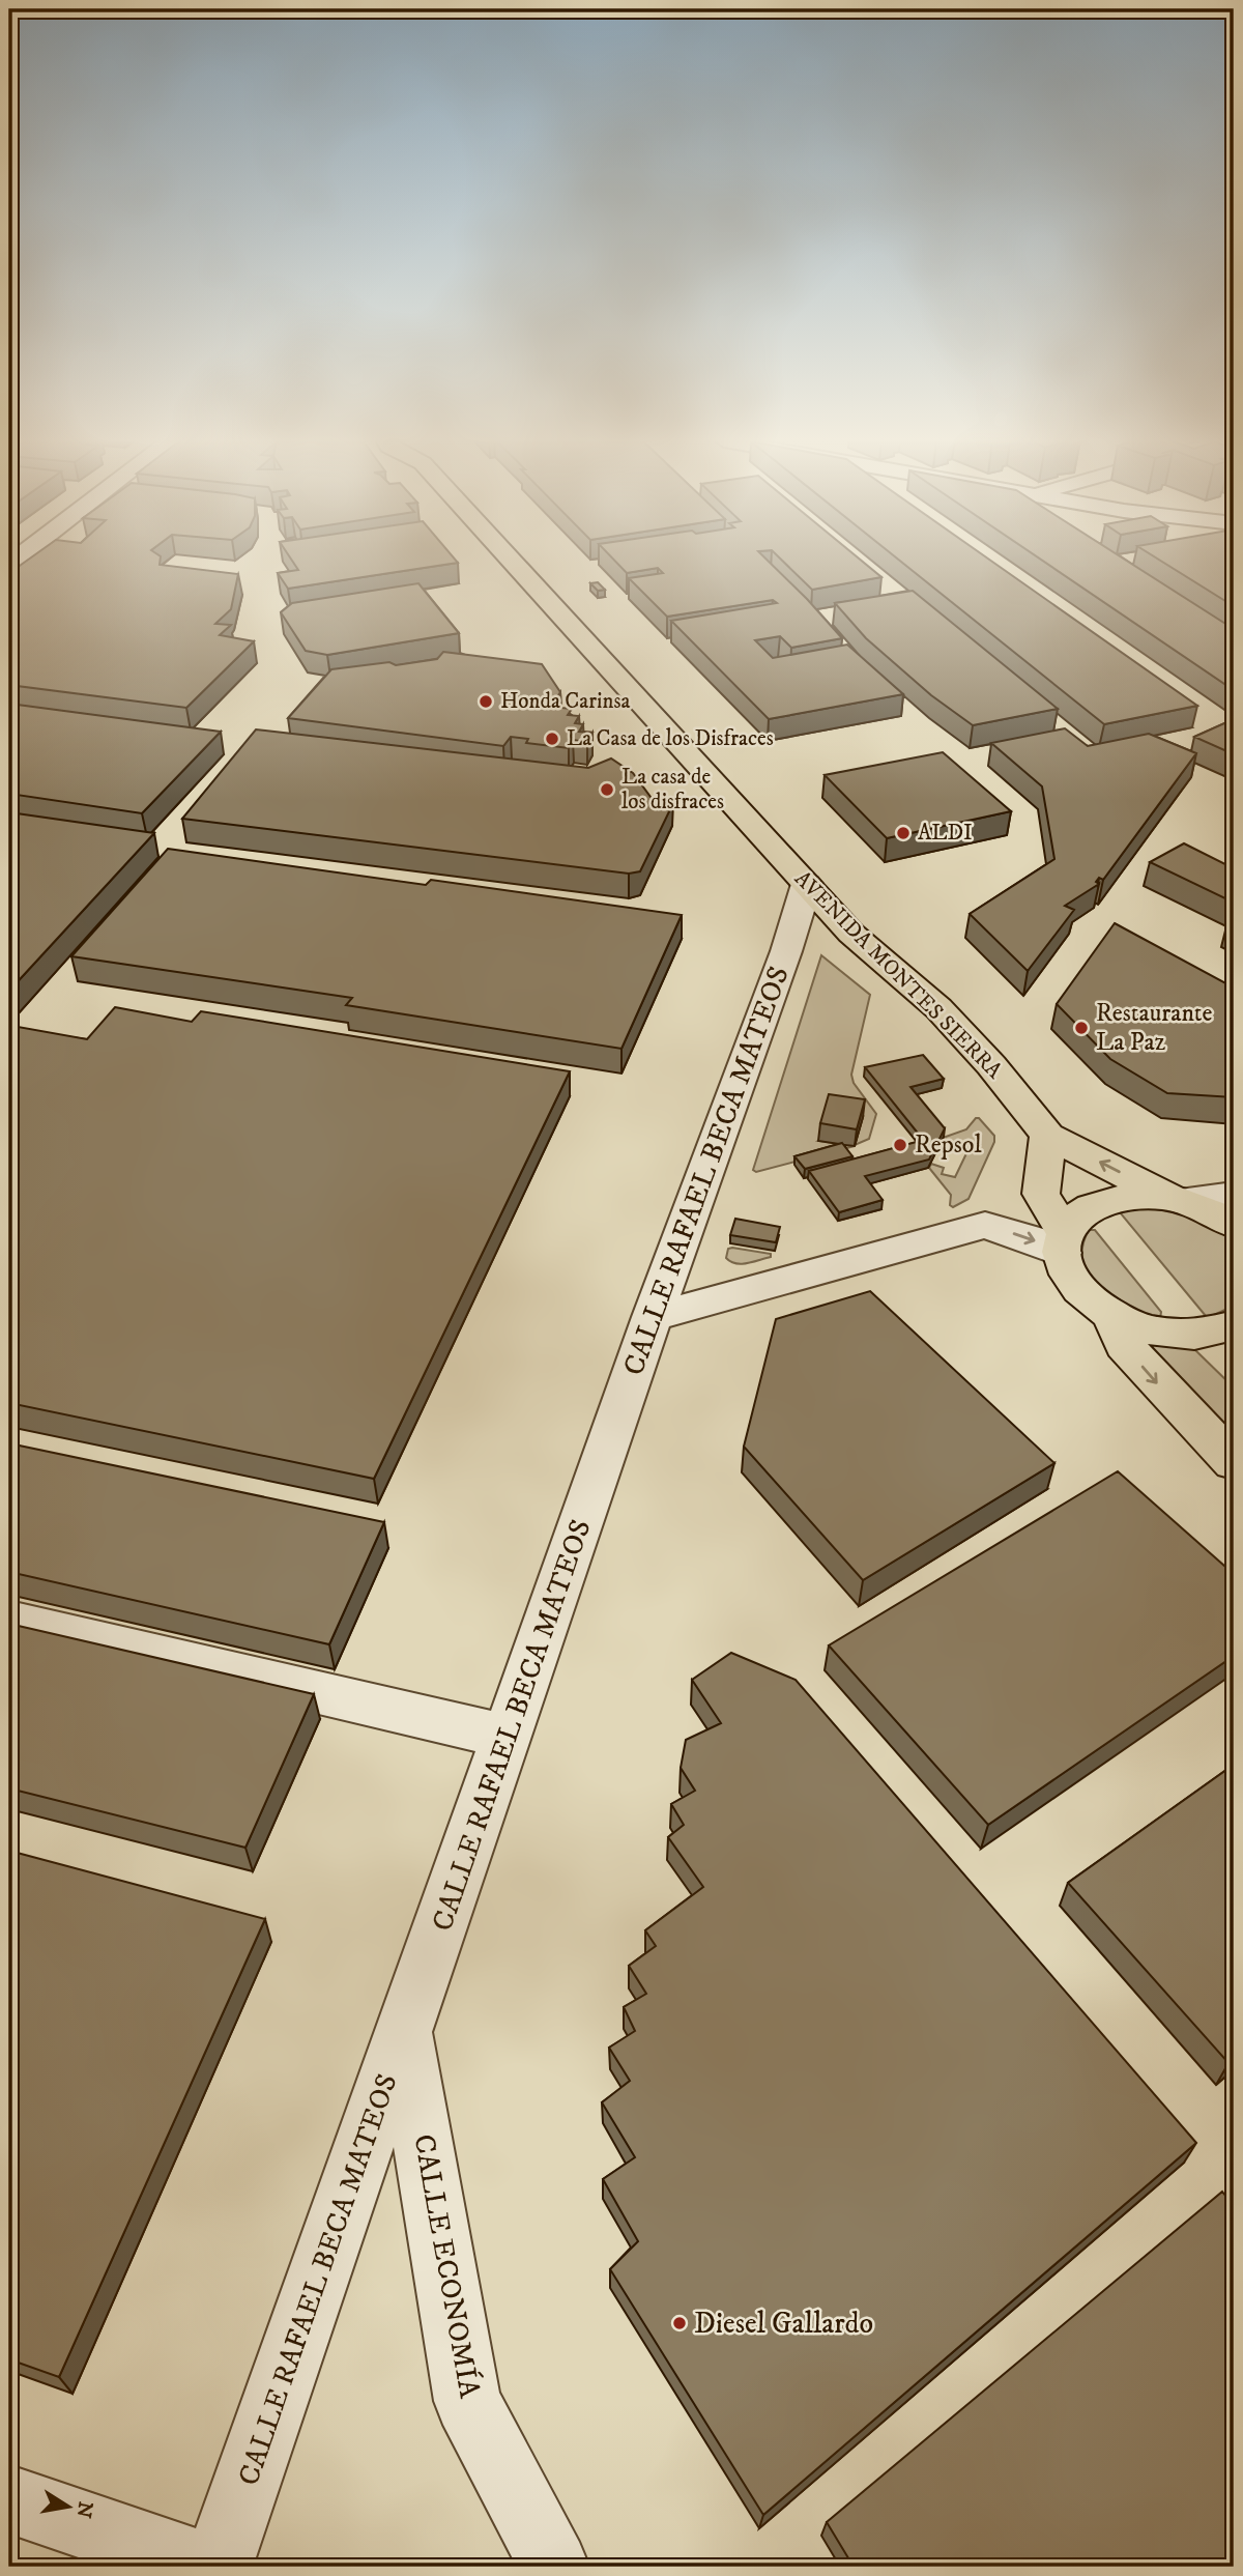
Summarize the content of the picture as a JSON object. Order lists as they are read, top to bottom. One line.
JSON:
{"streets":{"main road":["AVENIDA MONTES SIERRA"],"street":["CALLE RAFAEL BECA MATEOS","CALLE ECONOMÍA"]},"crossings":[["AVENIDA MONTES SIERRA","CALLE RAFAEL BECA MATEOS"],["CALLE RAFAEL BECA MATEOS","CALLE ECONOMÍA"]],"places":["Honda Carinsa","La Casa de los Disfraces","La casa de los disfraces","ALDI","Restaurante La Paz","Repsol","Diesel Gallardo"],"north":"right"}
